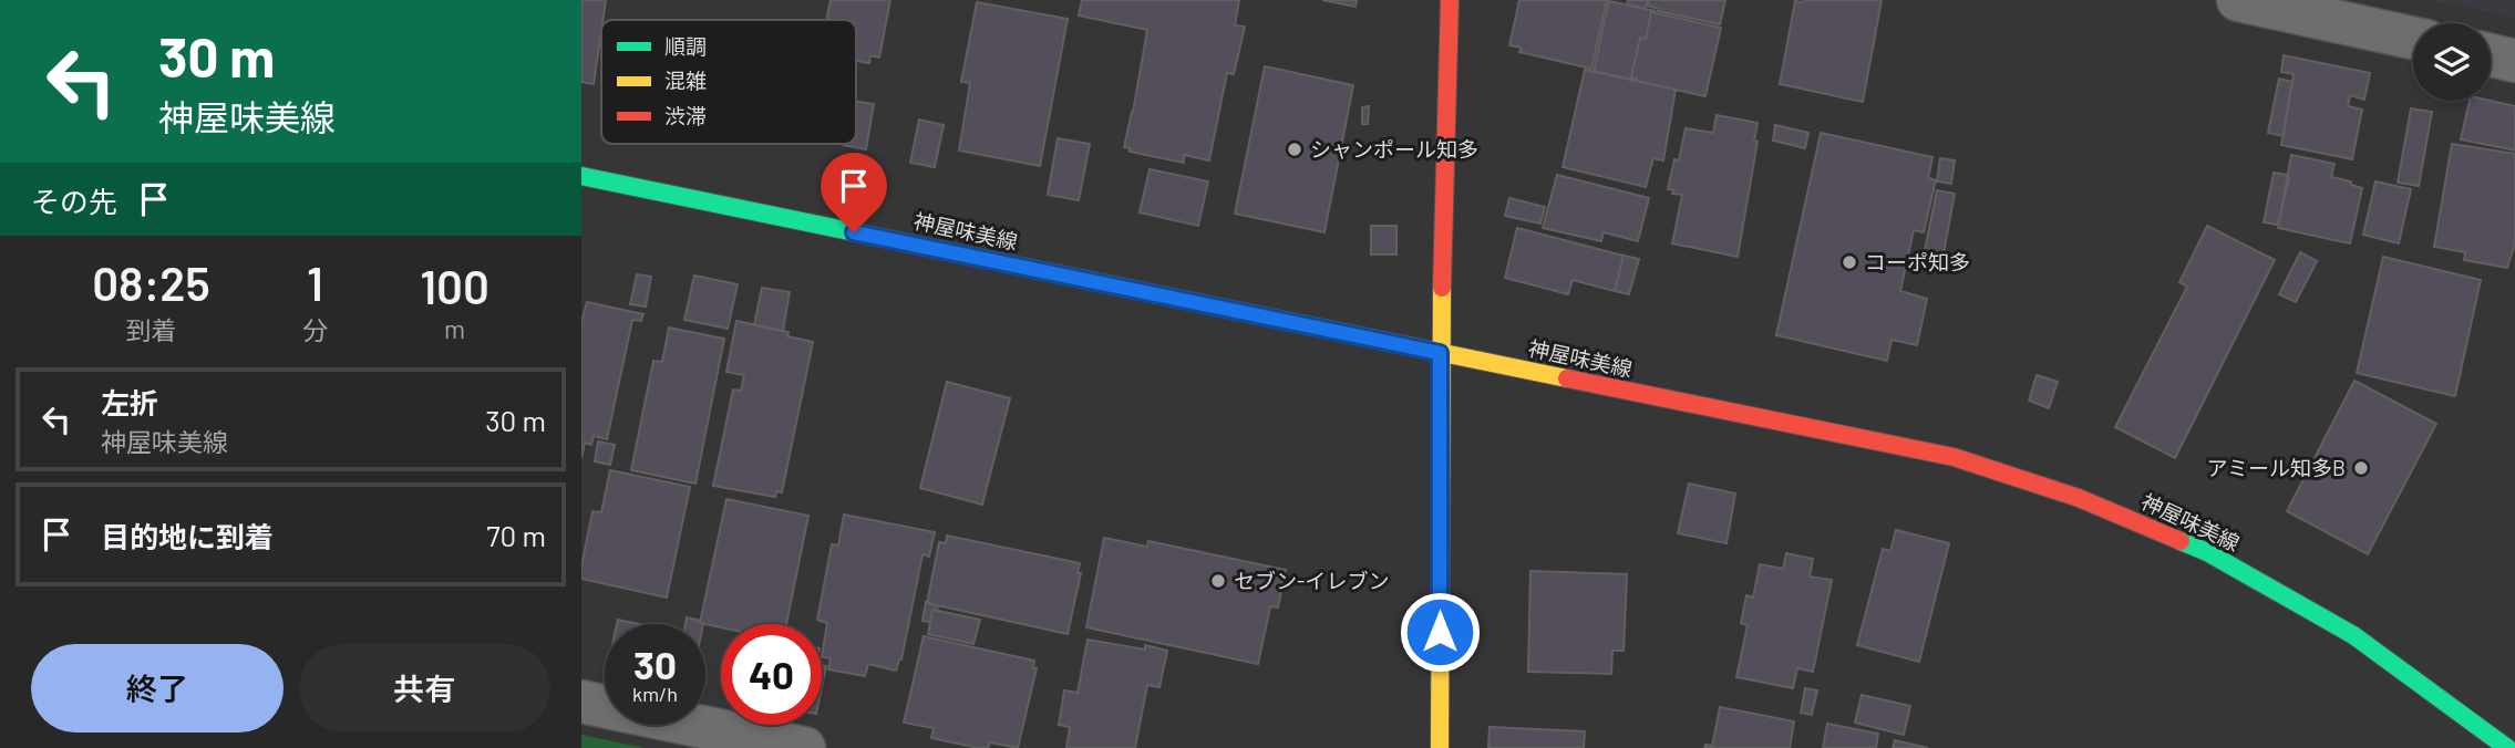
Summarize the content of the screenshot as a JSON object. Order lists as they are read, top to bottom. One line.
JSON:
{"streets":{"main road":["神屋味美線"]},"places":["シャンポール知多","コーポ知多","アミール知多B","セブン-イレブン"],"legend":["順調","混雑","渋滞"],"page":{"turn":["30 m","神屋味美線"],"then":"その先","eta":["08:25","到着","1","分","100","m"],"list":[{"name":"左折","note":"神屋味美線","value":"30 m"},{"name":"目的地に到着","value":"70 m"}],"speed":"30 km/h","limit":"40","buttons":["終了","共有"]}}
